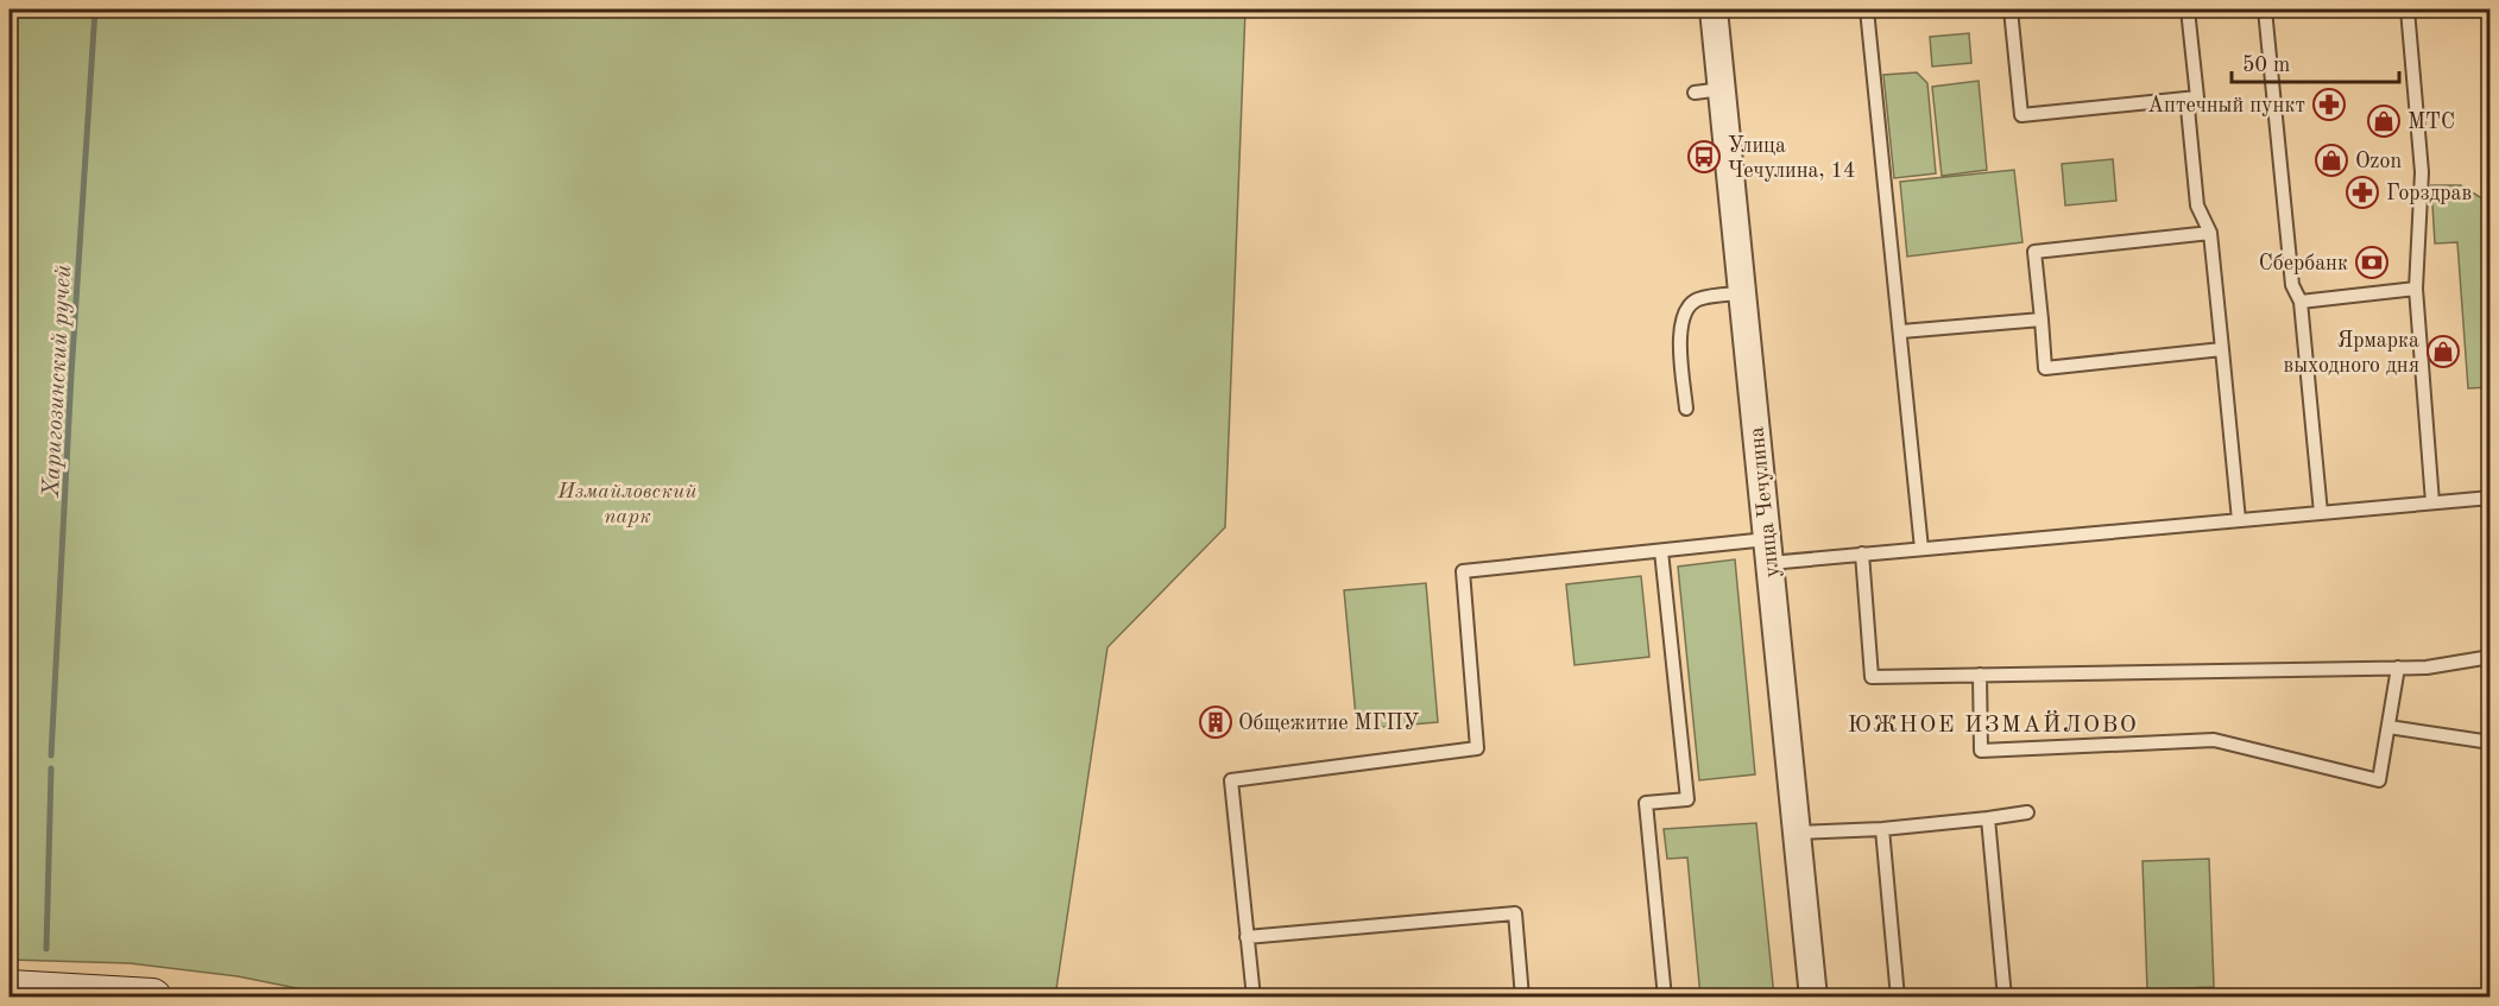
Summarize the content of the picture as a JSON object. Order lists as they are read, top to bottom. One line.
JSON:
{"streets":{"street":["улица Чечулина"]},"districts":["ЮЖНОЕ ИЗМАЙЛОВО"],"water":["Харигозинский ручей"],"parks":["Измайловский парк"],"places":{"pharmacy":["Аптечный пункт","Горздрав"],"shop":["МТС","Ozon","Ярмарка выходного дня"],"bus stop":["Улица Чечулина, 14"],"bank":["Сбербанк"],"building":["Общежитие МГПУ"]},"scale_bar":"50 m"}
